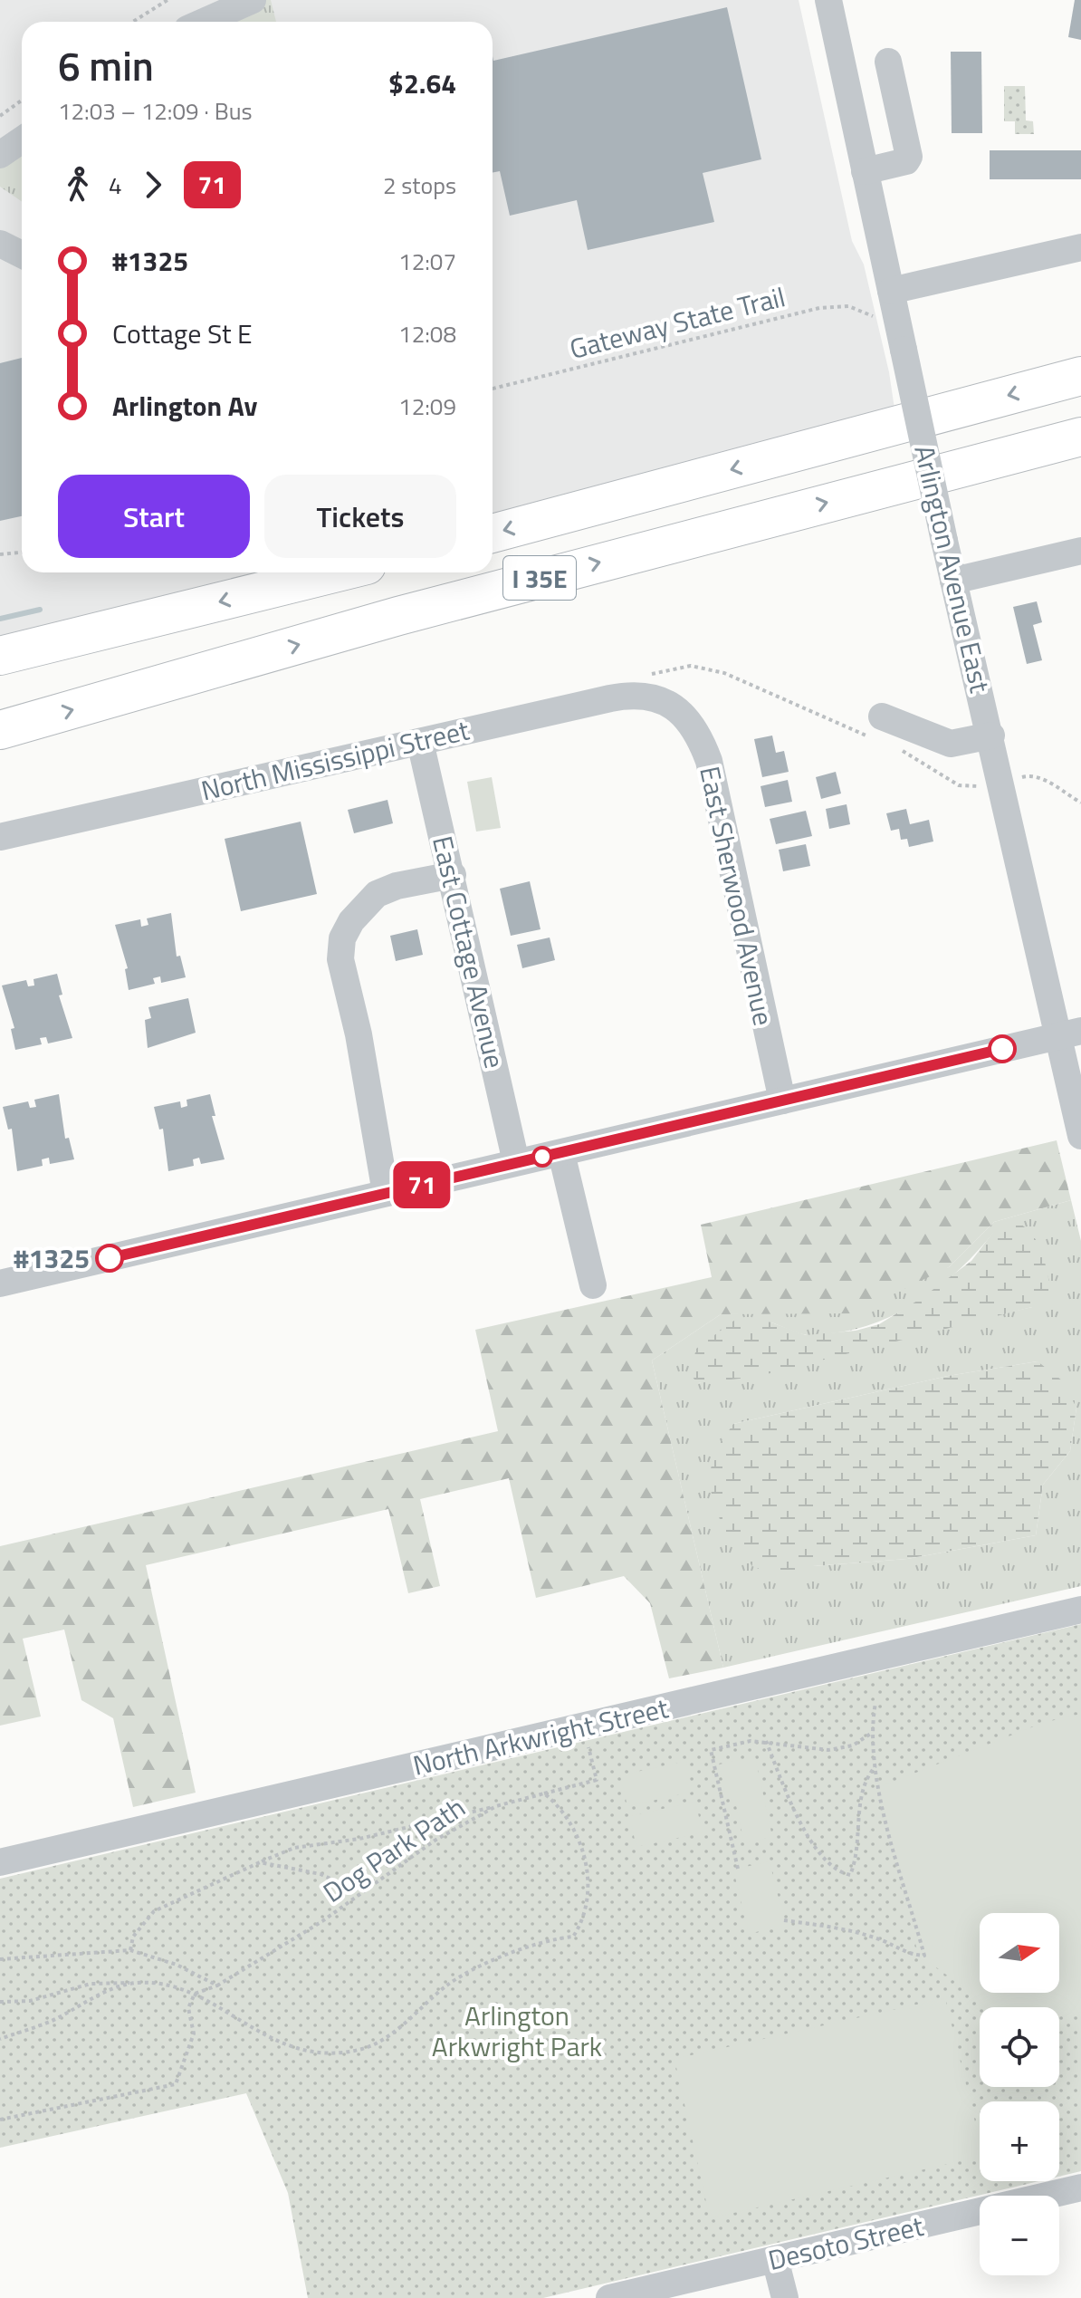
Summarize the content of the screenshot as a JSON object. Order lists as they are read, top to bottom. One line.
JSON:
{"streets":{"highway":["I 35E"],"street":["Arlington Avenue East","North Mississippi Street","East Sherwood Avenue","East Cottage Avenue","North Arkwright Street","Desoto Street"],"path":["Gateway State Trail","Dog Park Path"]},"crossings":[["North Mississippi Street","East Sherwood Avenue"],["North Mississippi Street","East Cottage Avenue"],["North Arkwright Street","Dog Park Path"]],"parks":["Arlington Arkwright Park"],"places":["#1325"],"lines":["bus line 71"],"north":"right","page":{"on_map":"71","heading":["6 min","12:03 – 12:09 · Bus","$2.64"],"legs":["4","71","2 stops"],"list":[{"name":"#1325","value":"12:07"},{"name":"Cottage St E","value":"12:08"},{"name":"Arlington Av","value":"12:09"}],"buttons":["Start","Tickets"],"map_buttons":["+","−"]}}
